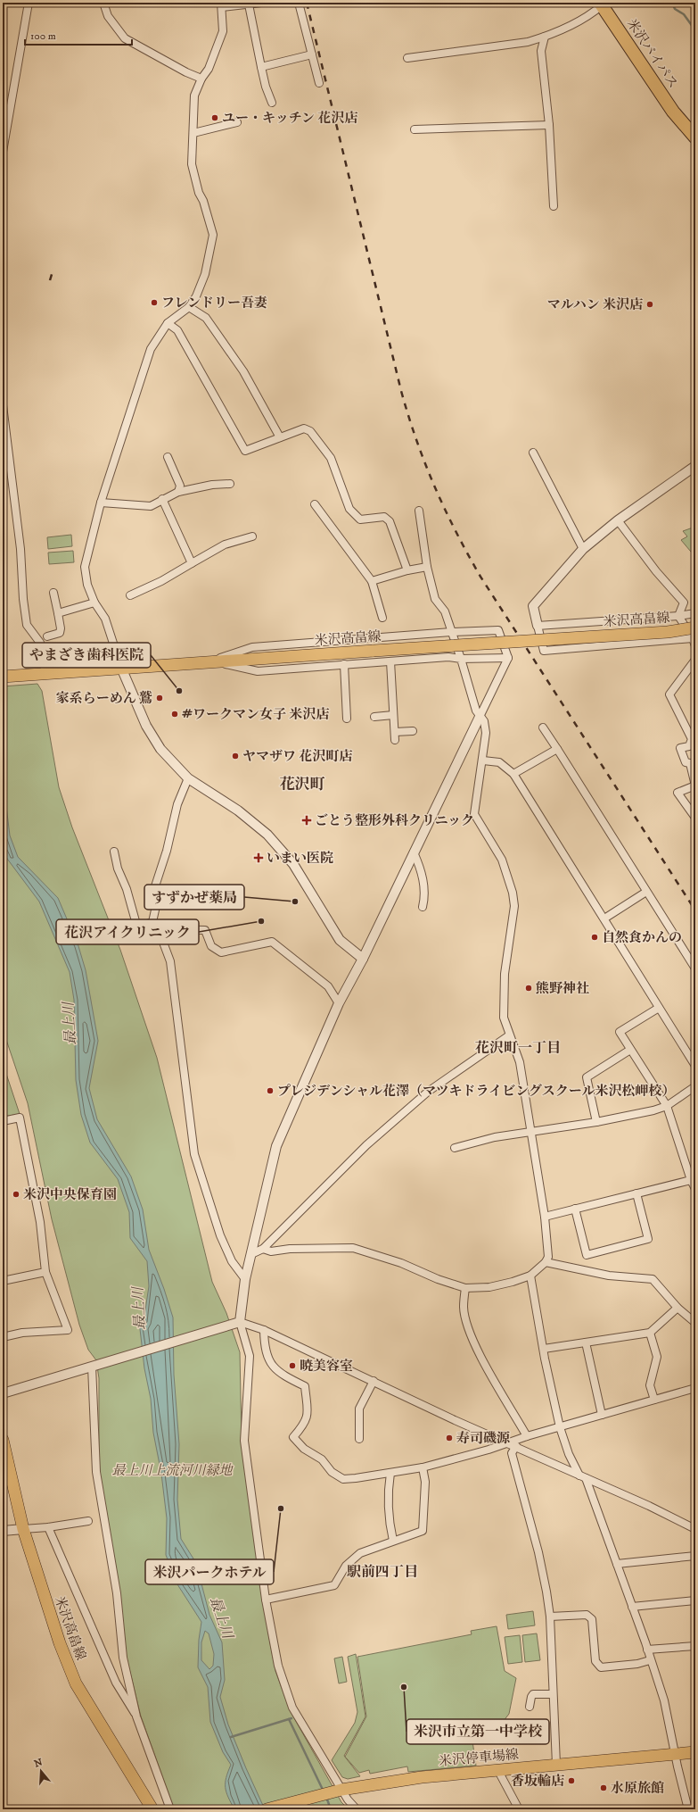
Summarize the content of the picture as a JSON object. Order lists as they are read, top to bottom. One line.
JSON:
{"streets":{"highway":["米沢バイパス"],"main road":["米沢高畠線","米沢停車場線"]},"districts":["花沢町","花沢町一丁目","駅前四丁目"],"water":["最上川"],"parks":["最上川上流河川緑地"],"places":{"other":["ユー・キッチン 花沢店","フレンドリー吾妻","マルハン 米沢店","やまざき歯科医院","家系らーめん 鷲","#ワークマン女子 米沢店","ヤマザワ 花沢町店","すずかぜ薬局","花沢アイクリニック","自然食かんの","熊野神社","プレジデンシャル花澤（マツキドライビングスクール米沢松岬校）","米沢中央保育園","暁美容室","寿司磯源","米沢パークホテル","米沢市立第一中学校","香坂輪店","水原旅館"],"health":["ごとう整形外科クリニック","いまい医院"]},"scale_bar":"100 m","north":"top"}
